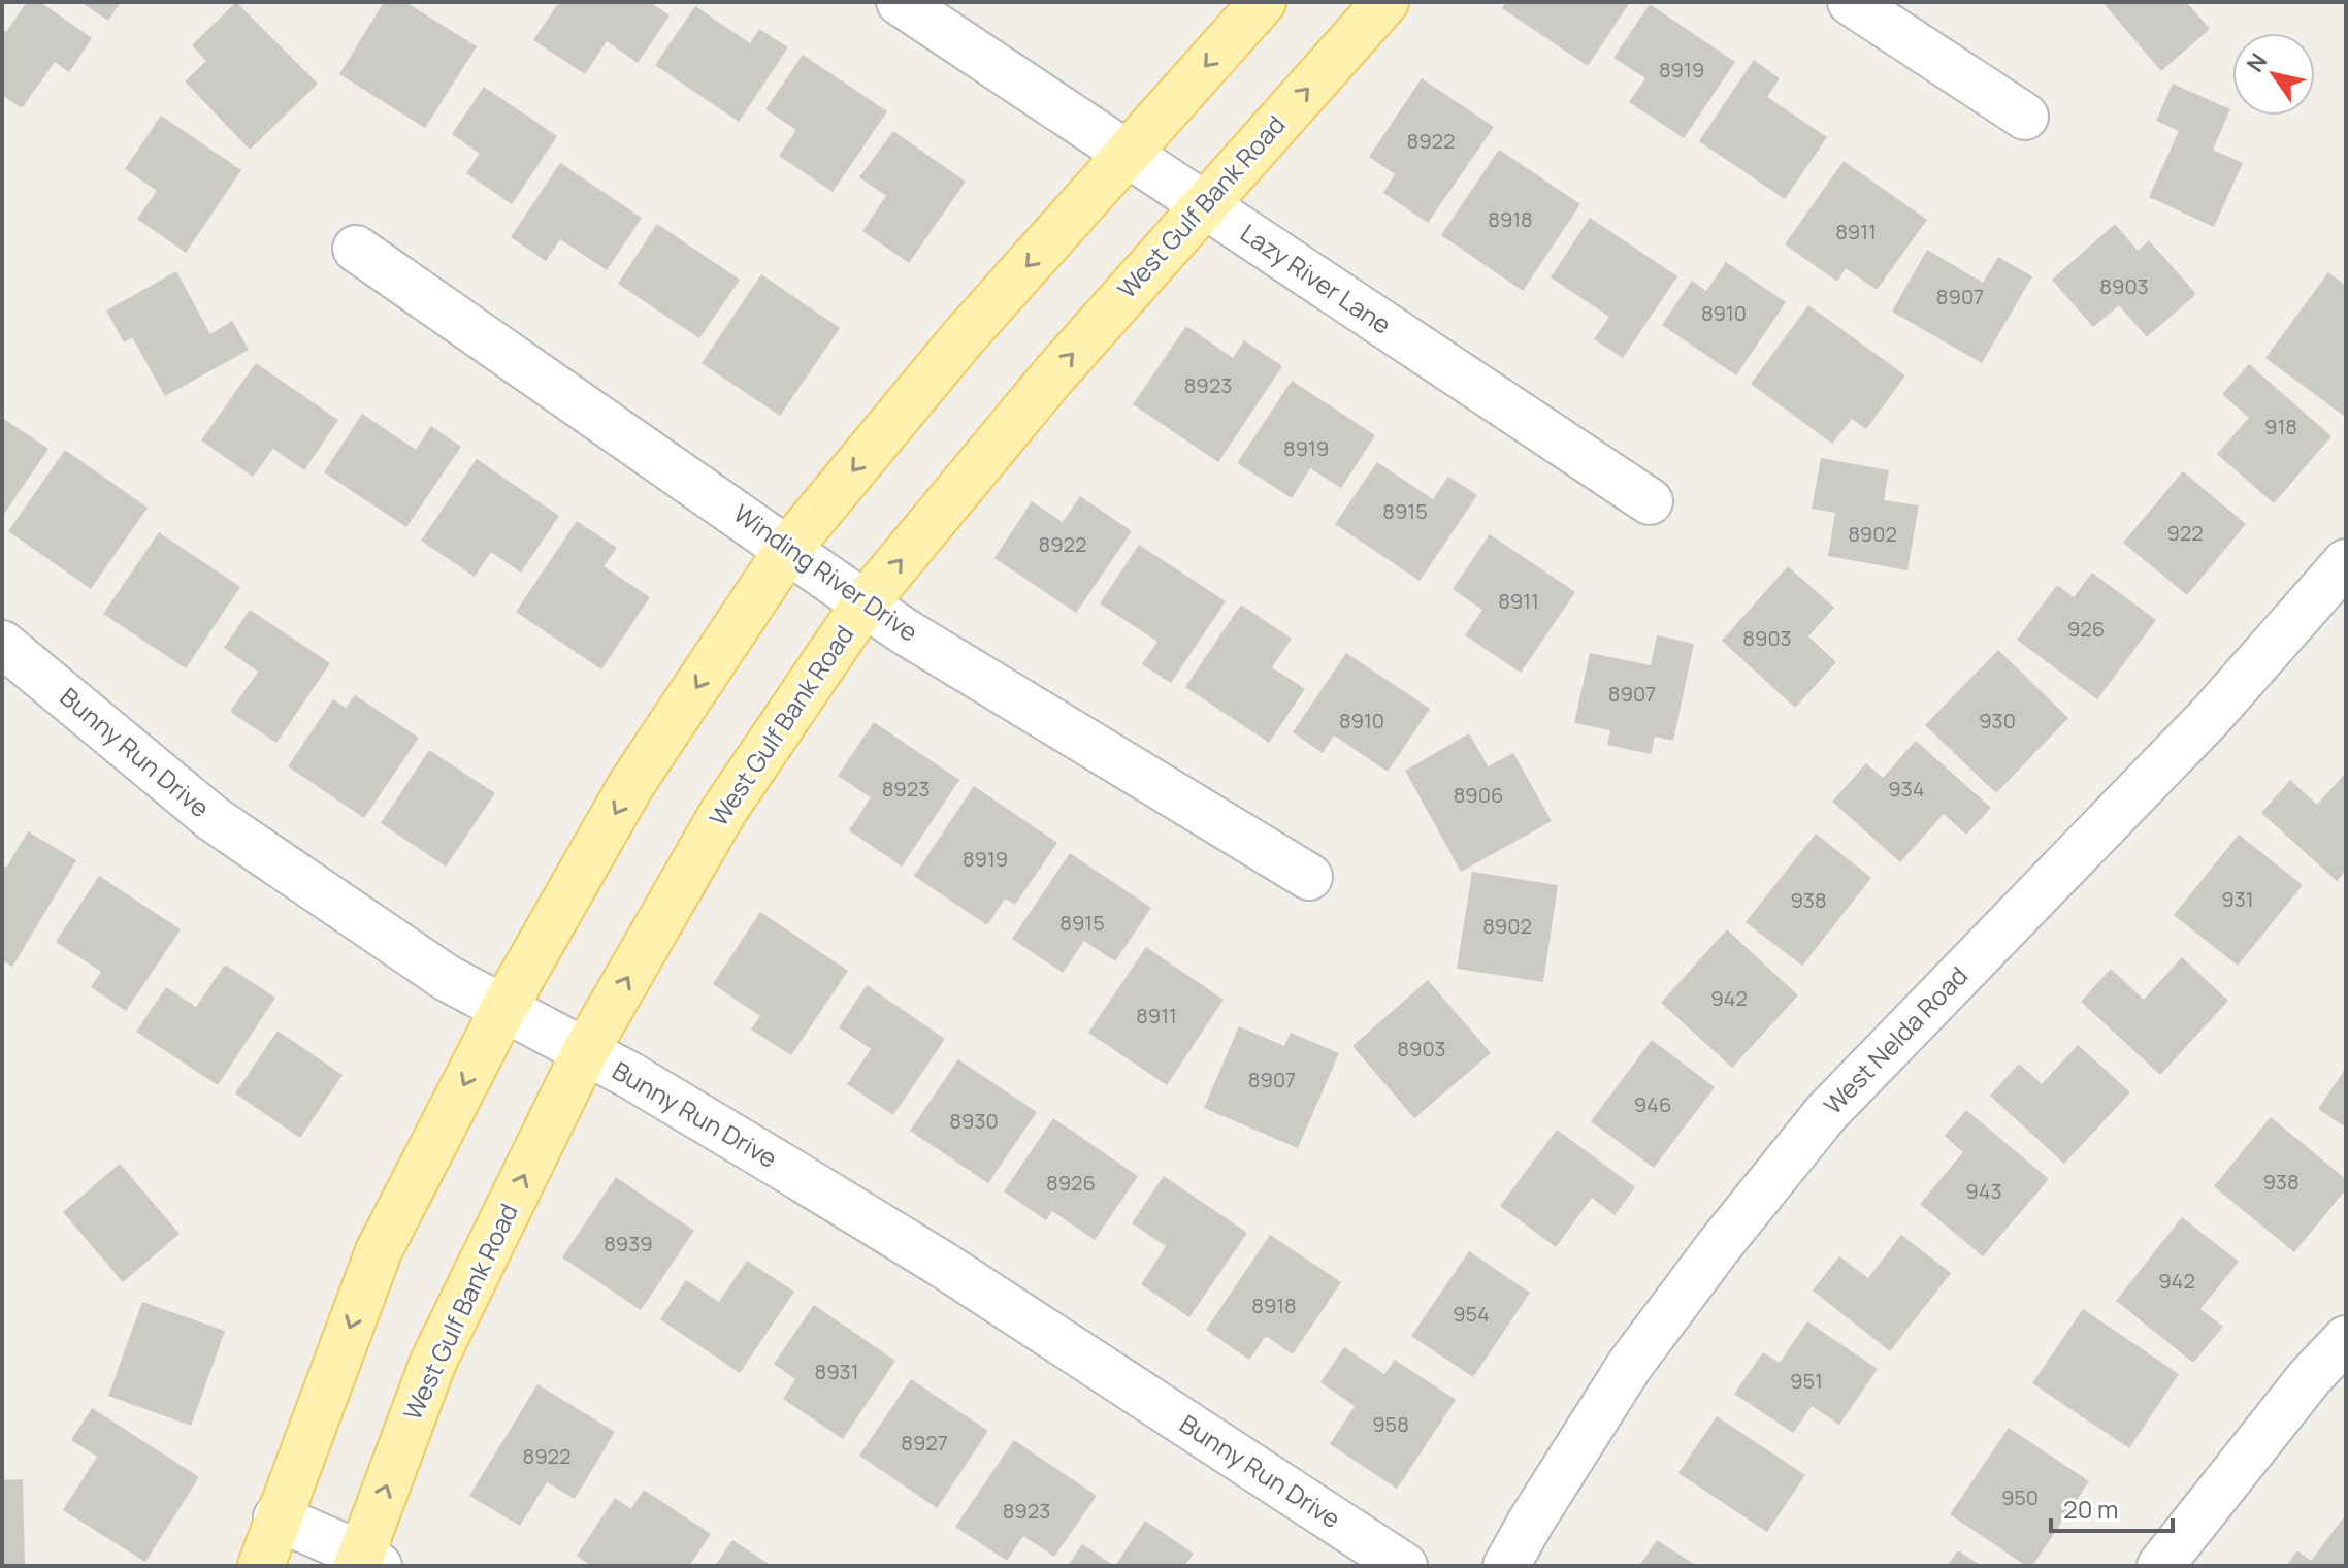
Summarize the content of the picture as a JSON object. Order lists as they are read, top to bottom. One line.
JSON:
{"streets":{"main road":["West Gulf Bank Road"],"street":["Lazy River Lane","Winding River Drive","Bunny Run Drive","West Nelda Road"]},"crossings":[["West Gulf Bank Road","Lazy River Lane"],["West Gulf Bank Road","Winding River Drive"],["West Gulf Bank Road","Bunny Run Drive"]],"house_numbers":["8919","8922","8918","8911","8903","8907","8910","8923","918","8919","8915","922","8902","8922","8911","926","8903","8907","8910","930","8923","934","8906","8919","931","938","8915","8902","942","8911","8903","8907","946","8930","938","8926","943","8939","942","8918","954","8931","951","958","8927","8922","950","8923"],"scale_bar":"20 m","north":"top left"}
